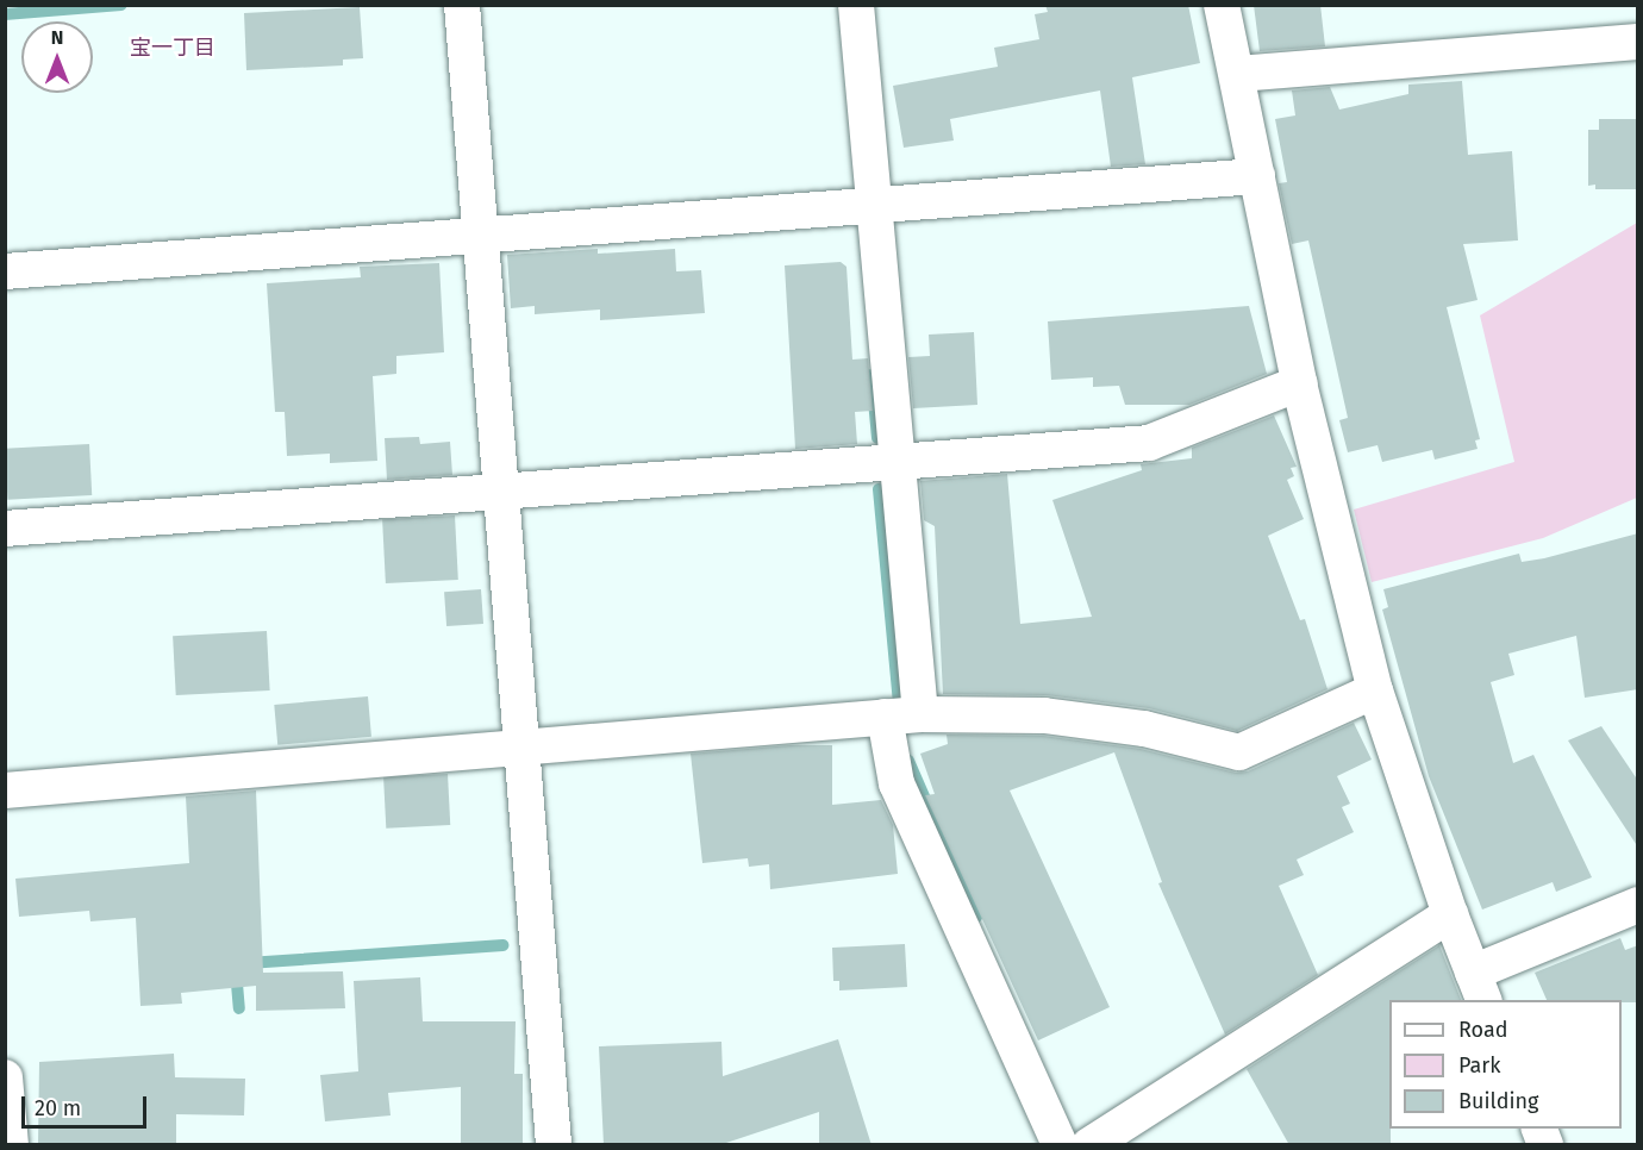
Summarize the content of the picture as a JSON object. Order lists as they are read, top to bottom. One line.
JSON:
{"districts":["宝一丁目"],"legend":["Road","Park","Building"],"scale_bar":"20 m","north":"top"}
